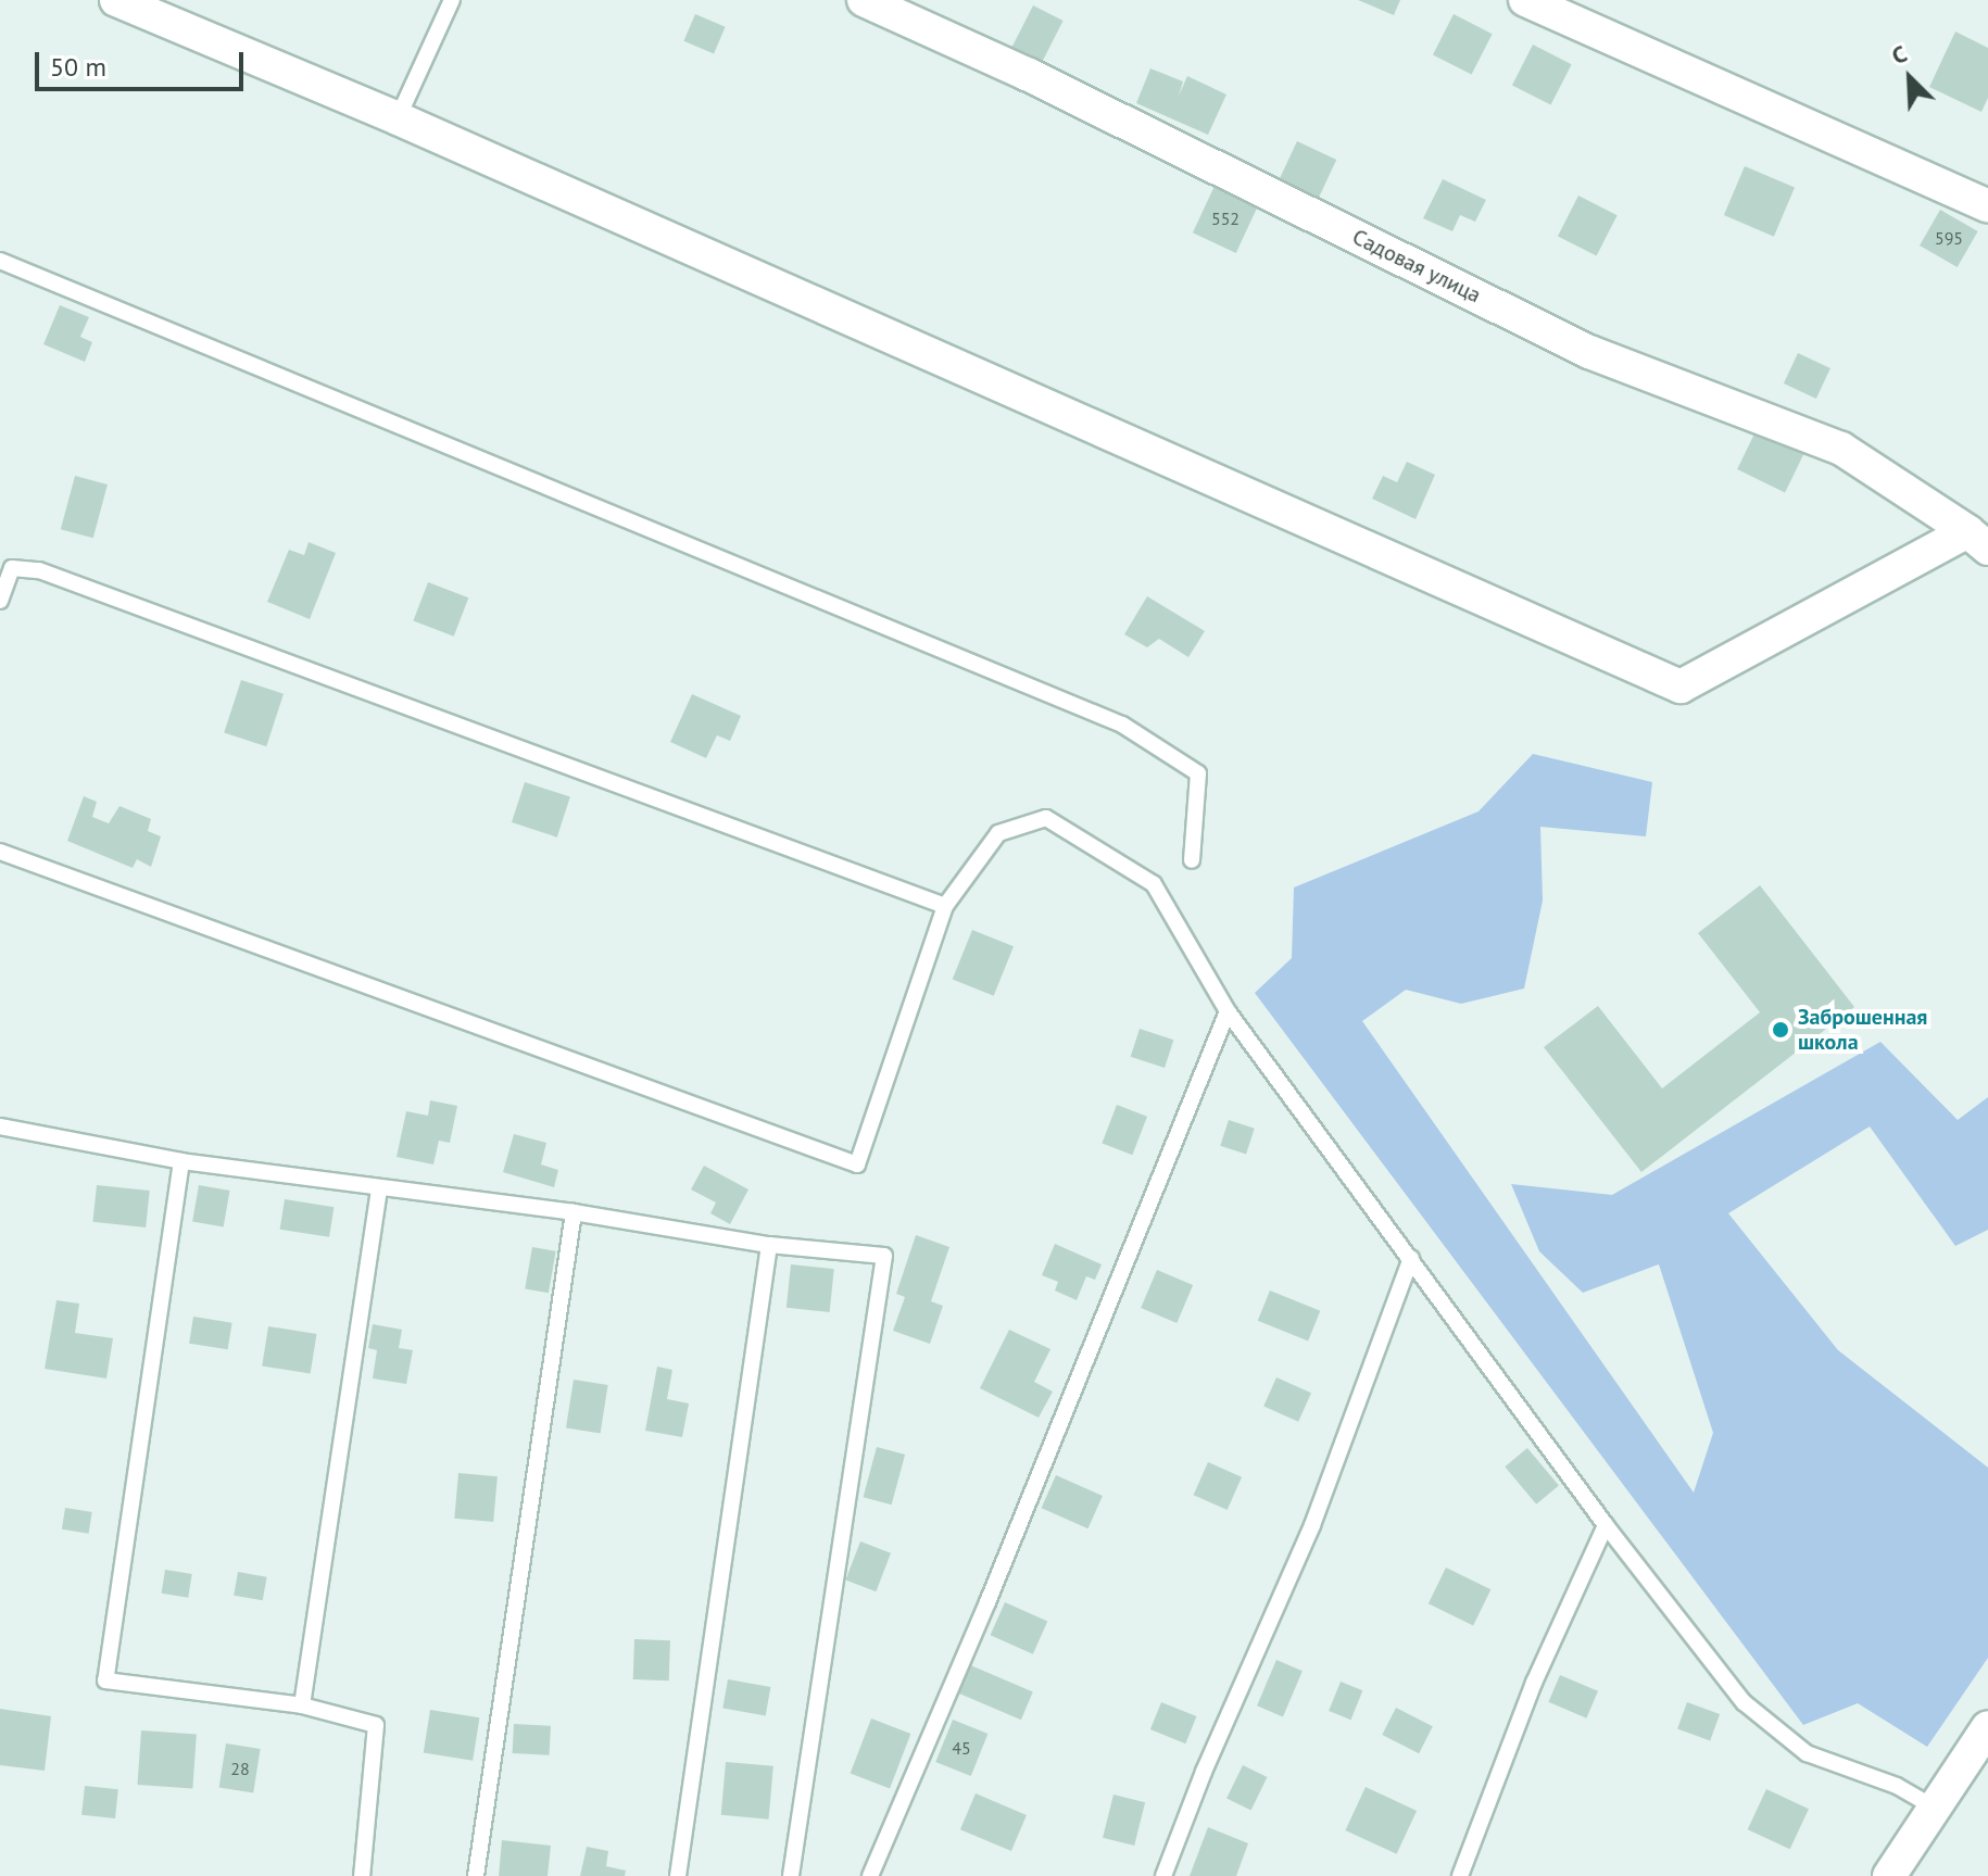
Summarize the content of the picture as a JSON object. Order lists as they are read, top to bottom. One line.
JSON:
{"streets":{"street":["Садовая улица"]},"places":["Заброшенная школа"],"house_numbers":["552","595","45","28"],"scale_bar":"50 m","north":"top left"}
